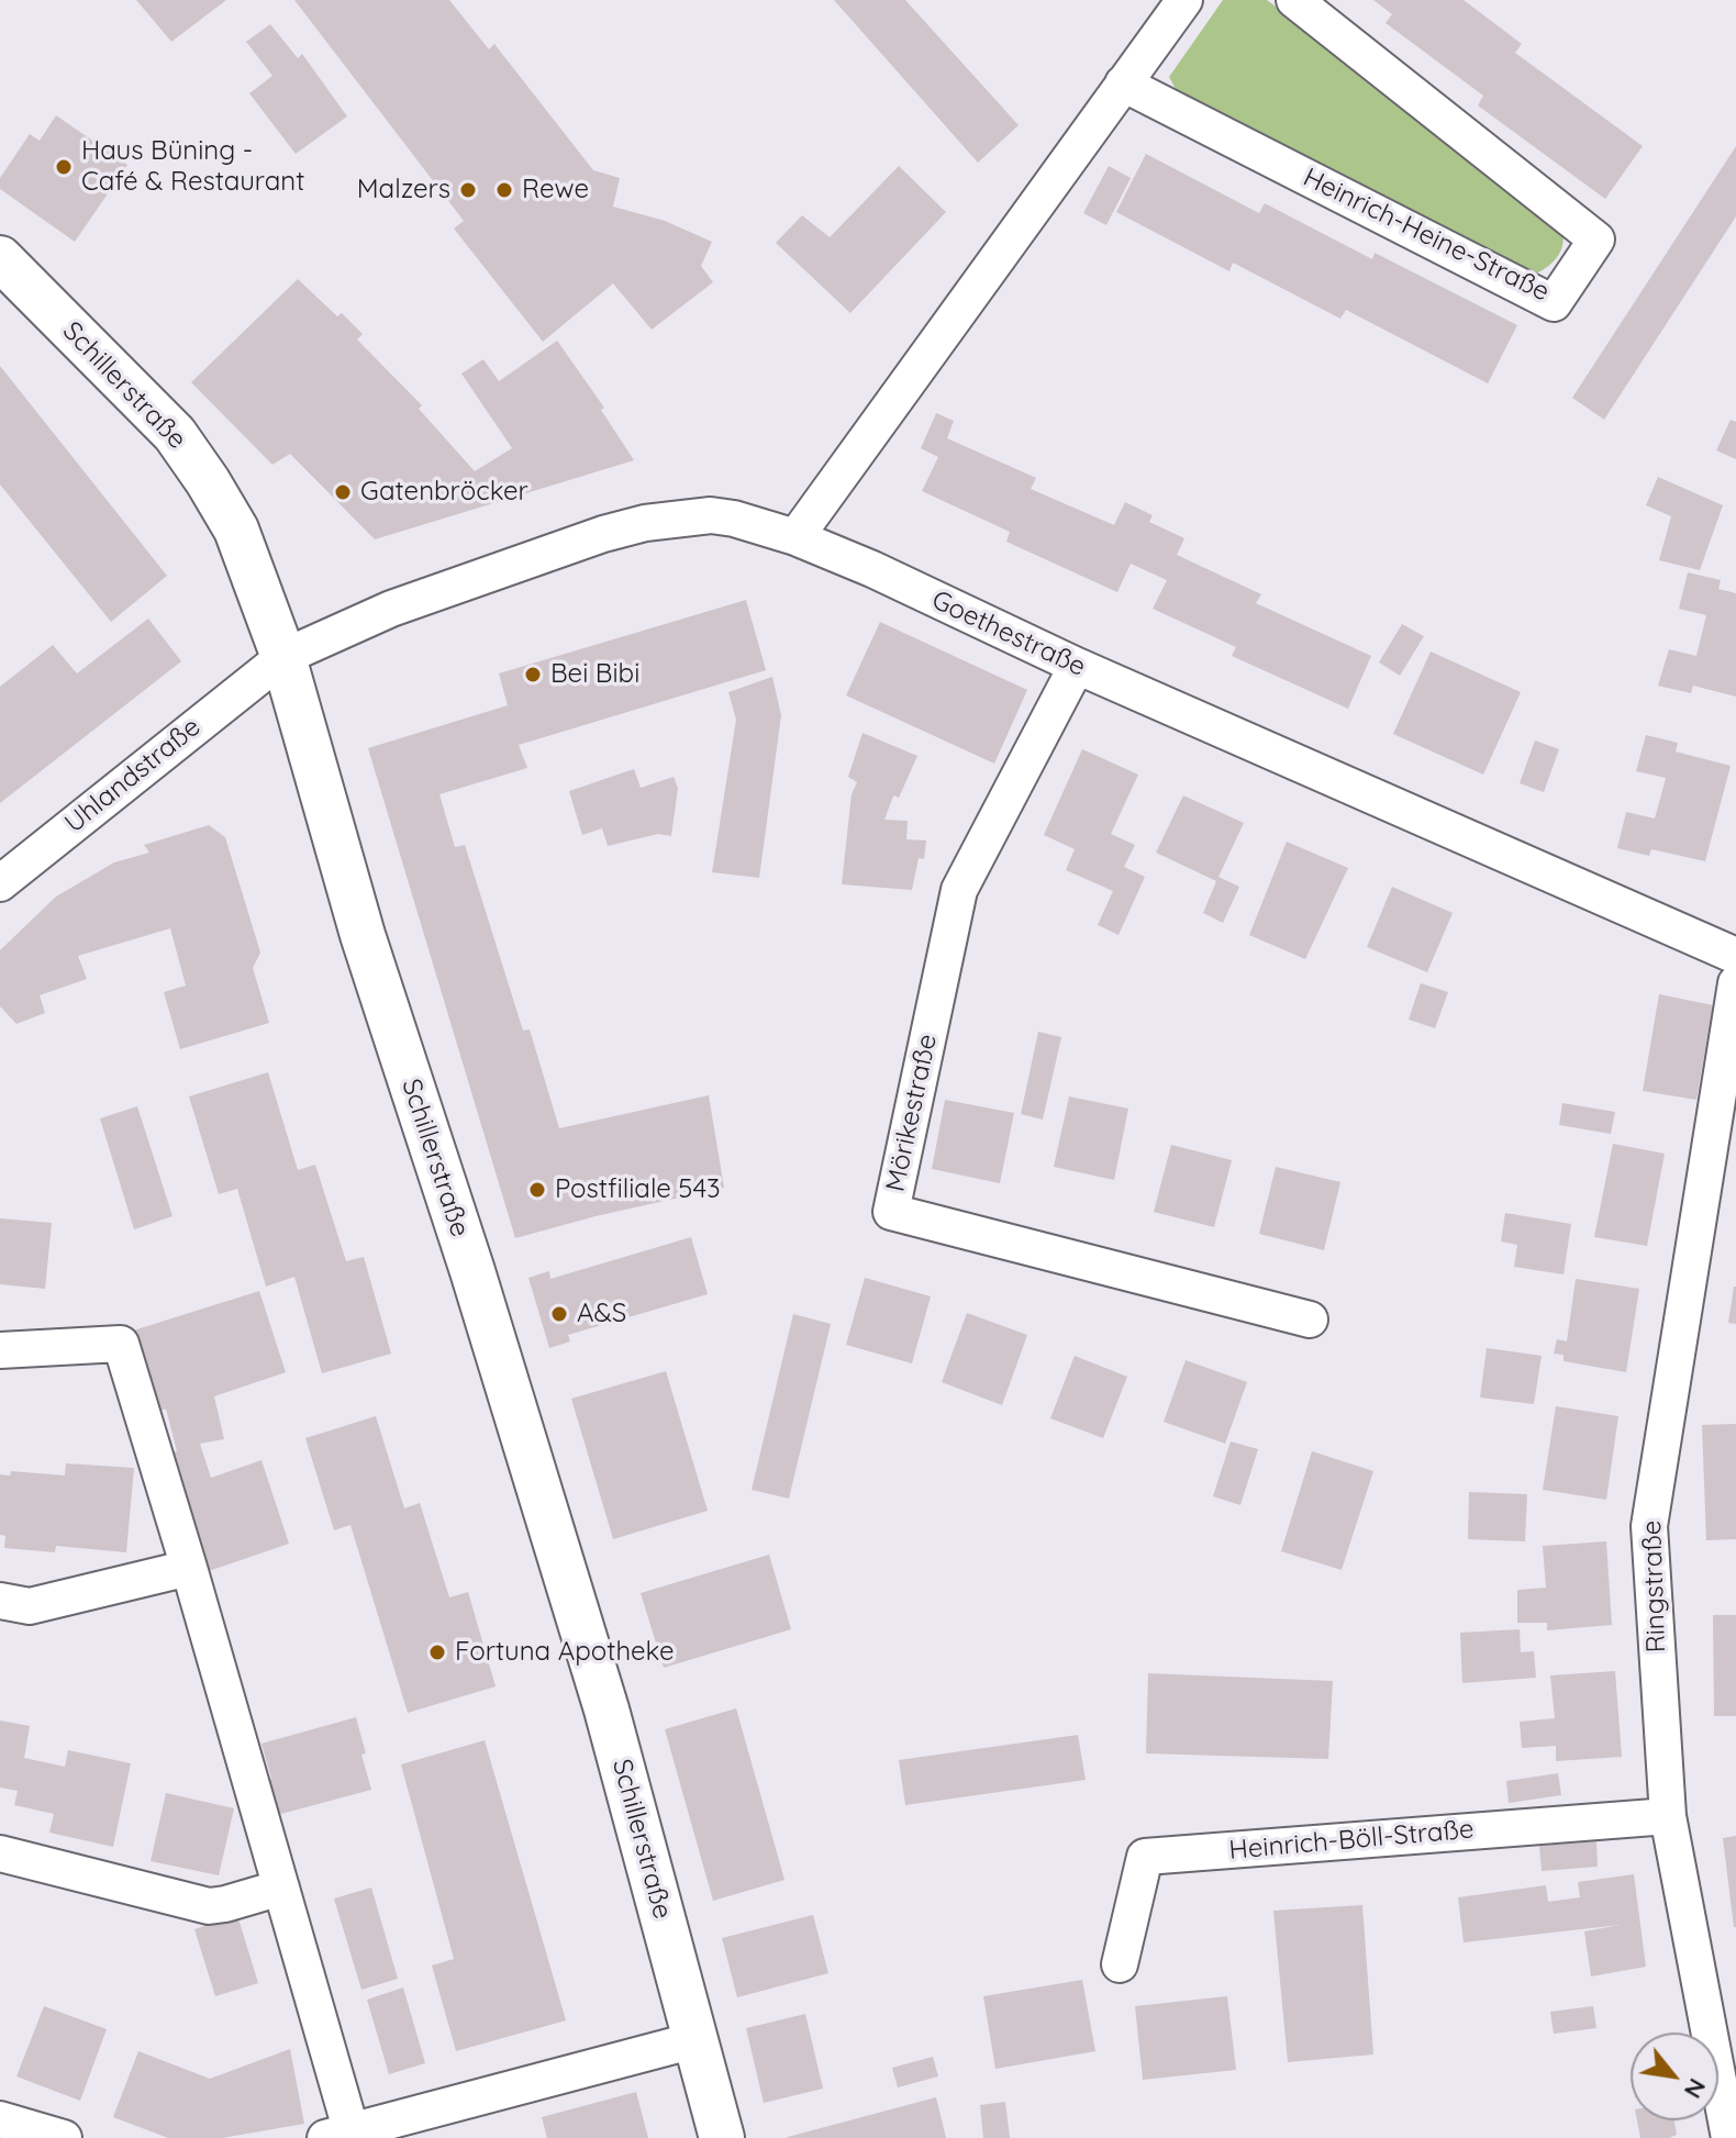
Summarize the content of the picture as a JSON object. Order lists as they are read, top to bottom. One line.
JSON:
{"streets":{"street":["Heinrich-Heine-Straße","Schillerstraße","Goethestraße","Uhlandstraße","Mörikestraße","Ringstraße","Heinrich-Böll-Straße"]},"crossings":[["Schillerstraße","Goethestraße"],["Schillerstraße","Uhlandstraße"],["Goethestraße","Uhlandstraße"],["Goethestraße","Mörikestraße"],["Ringstraße","Heinrich-Böll-Straße"]],"places":["Haus Büning - Café & Restaurant","Malzers","Rewe","Gatenbröcker","Bei Bibi","Postfiliale 543","A&S","Fortuna Apotheke"],"north":"bottom right"}
